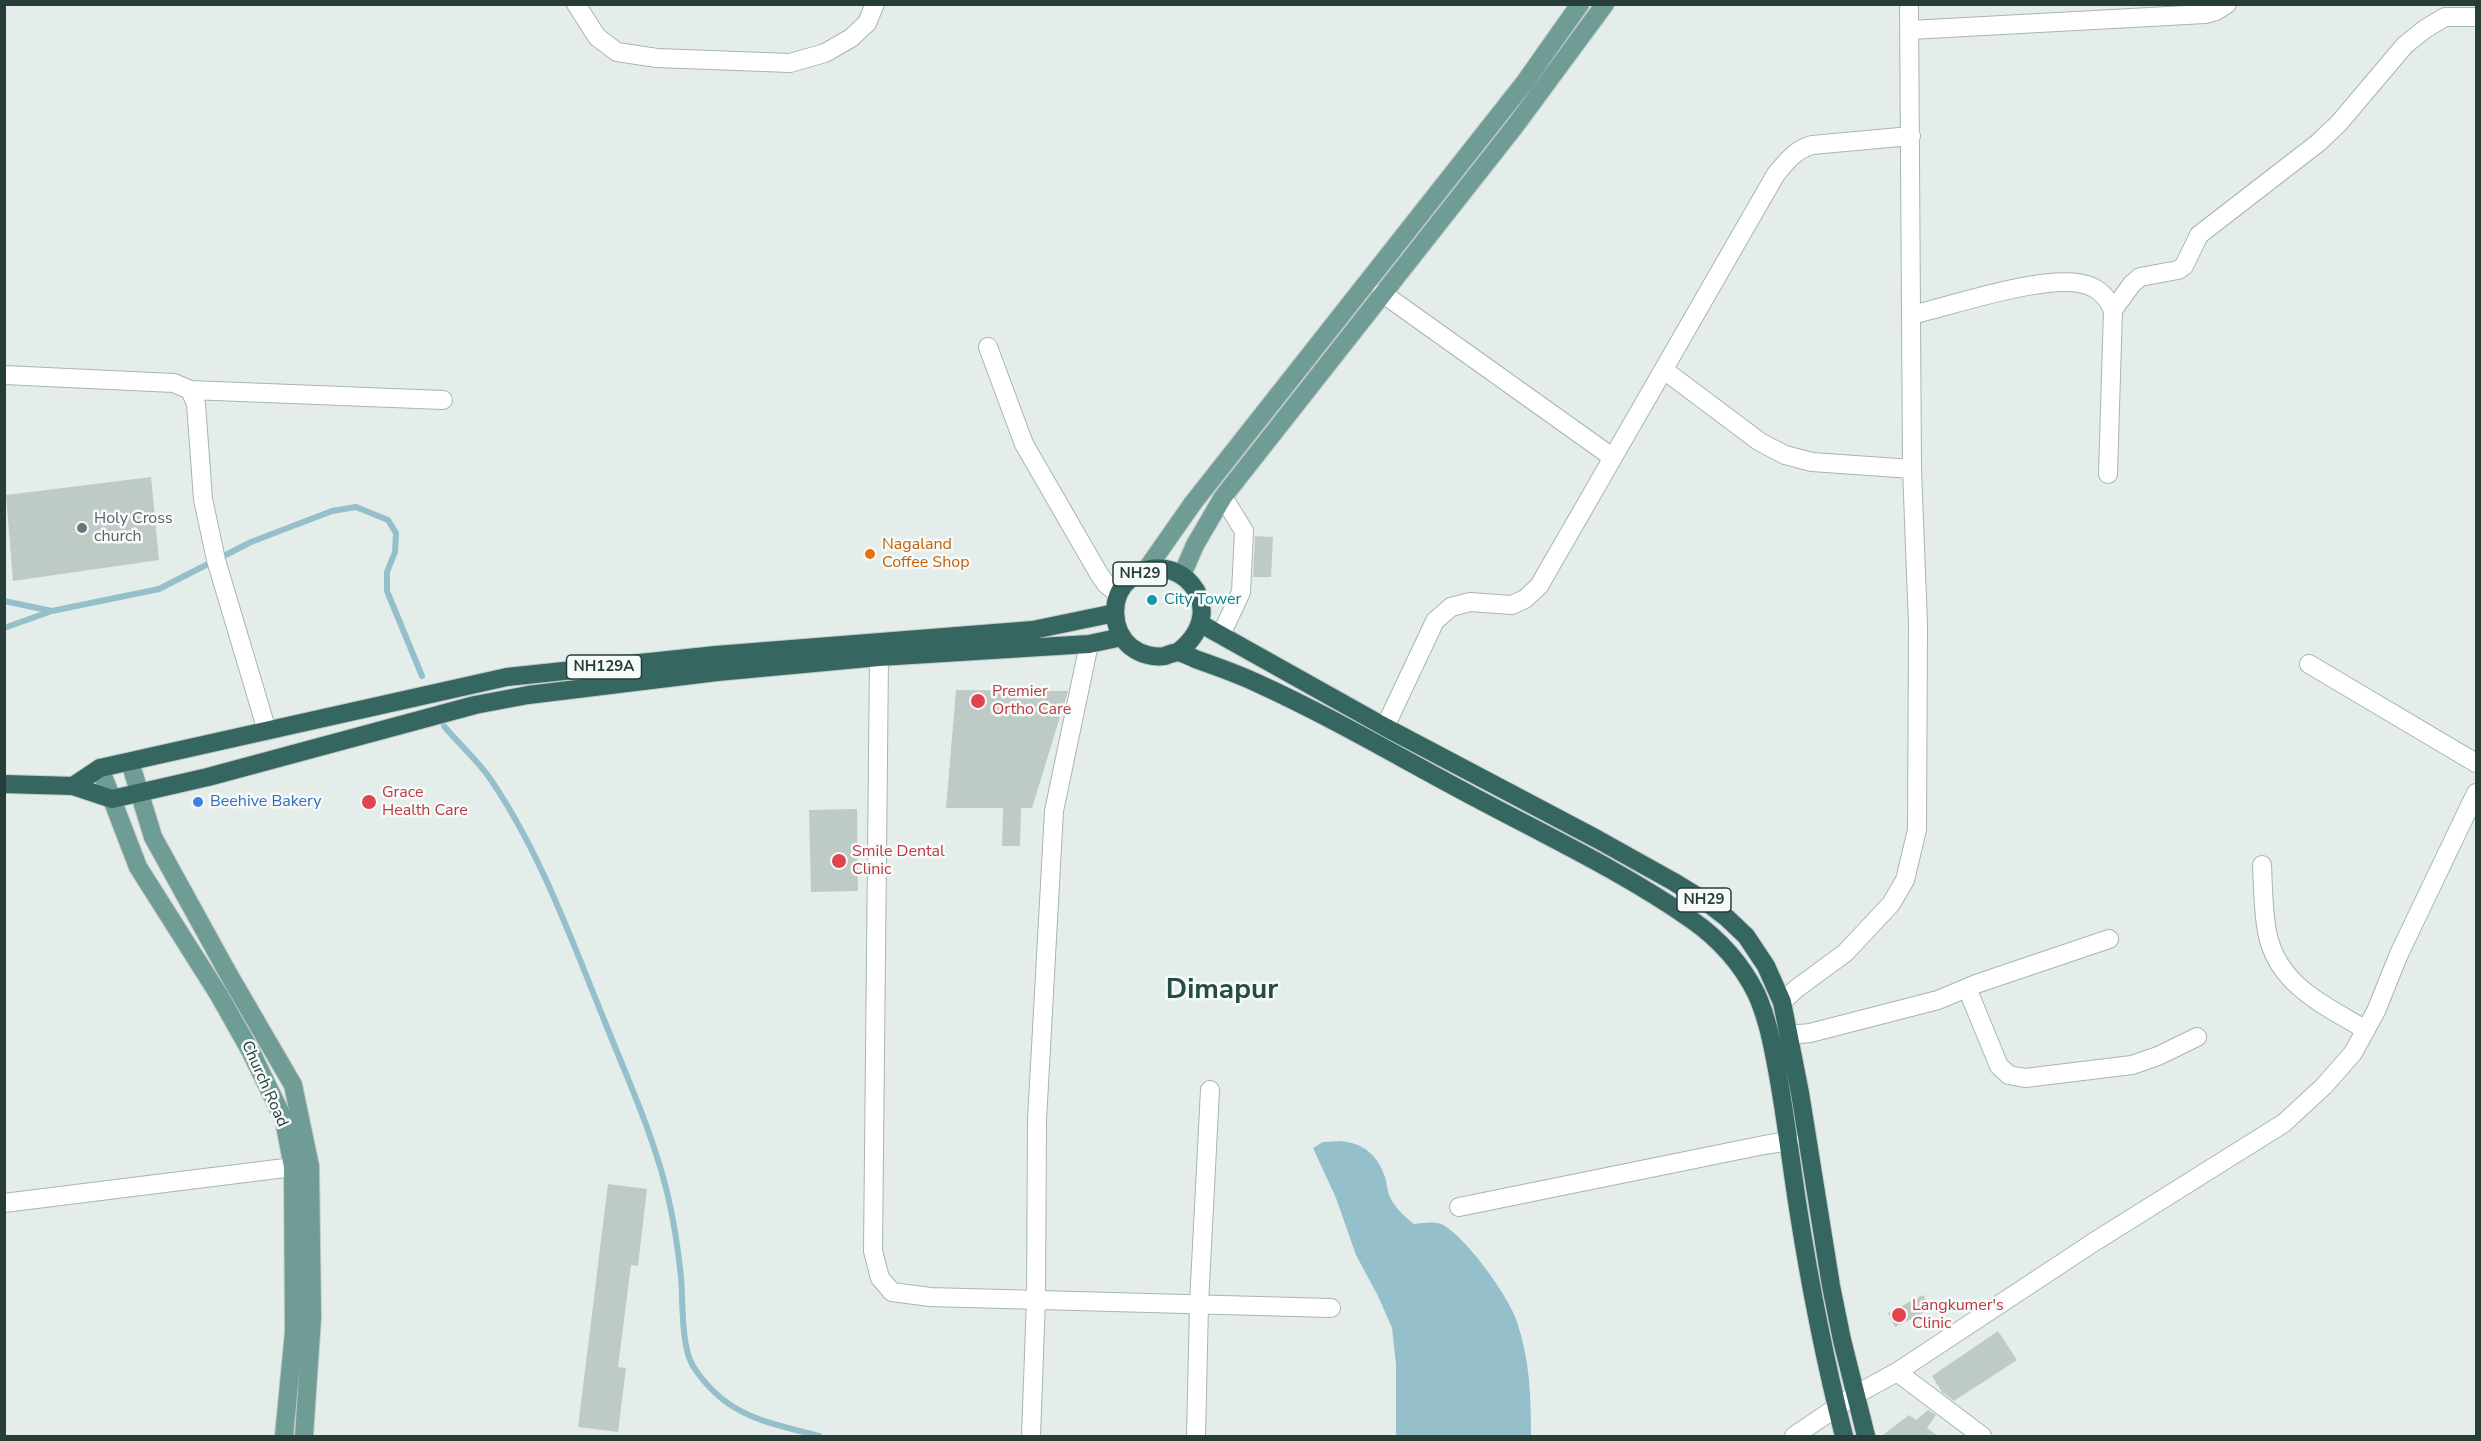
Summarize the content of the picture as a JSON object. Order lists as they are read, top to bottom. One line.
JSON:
{"streets":{"highway":["NH29","NH129A"],"main road":["Church Road"]},"crossings":[["NH29","NH129A"],["NH129A","Church Road"]],"districts":["Dimapur"],"places":["Holy Cross church","Nagaland Coffee Shop","City Tower","Premier Ortho Care","Beehive Bakery","Grace Health Care","Smile Dental Clinic","Langkumer's Clinic"]}
